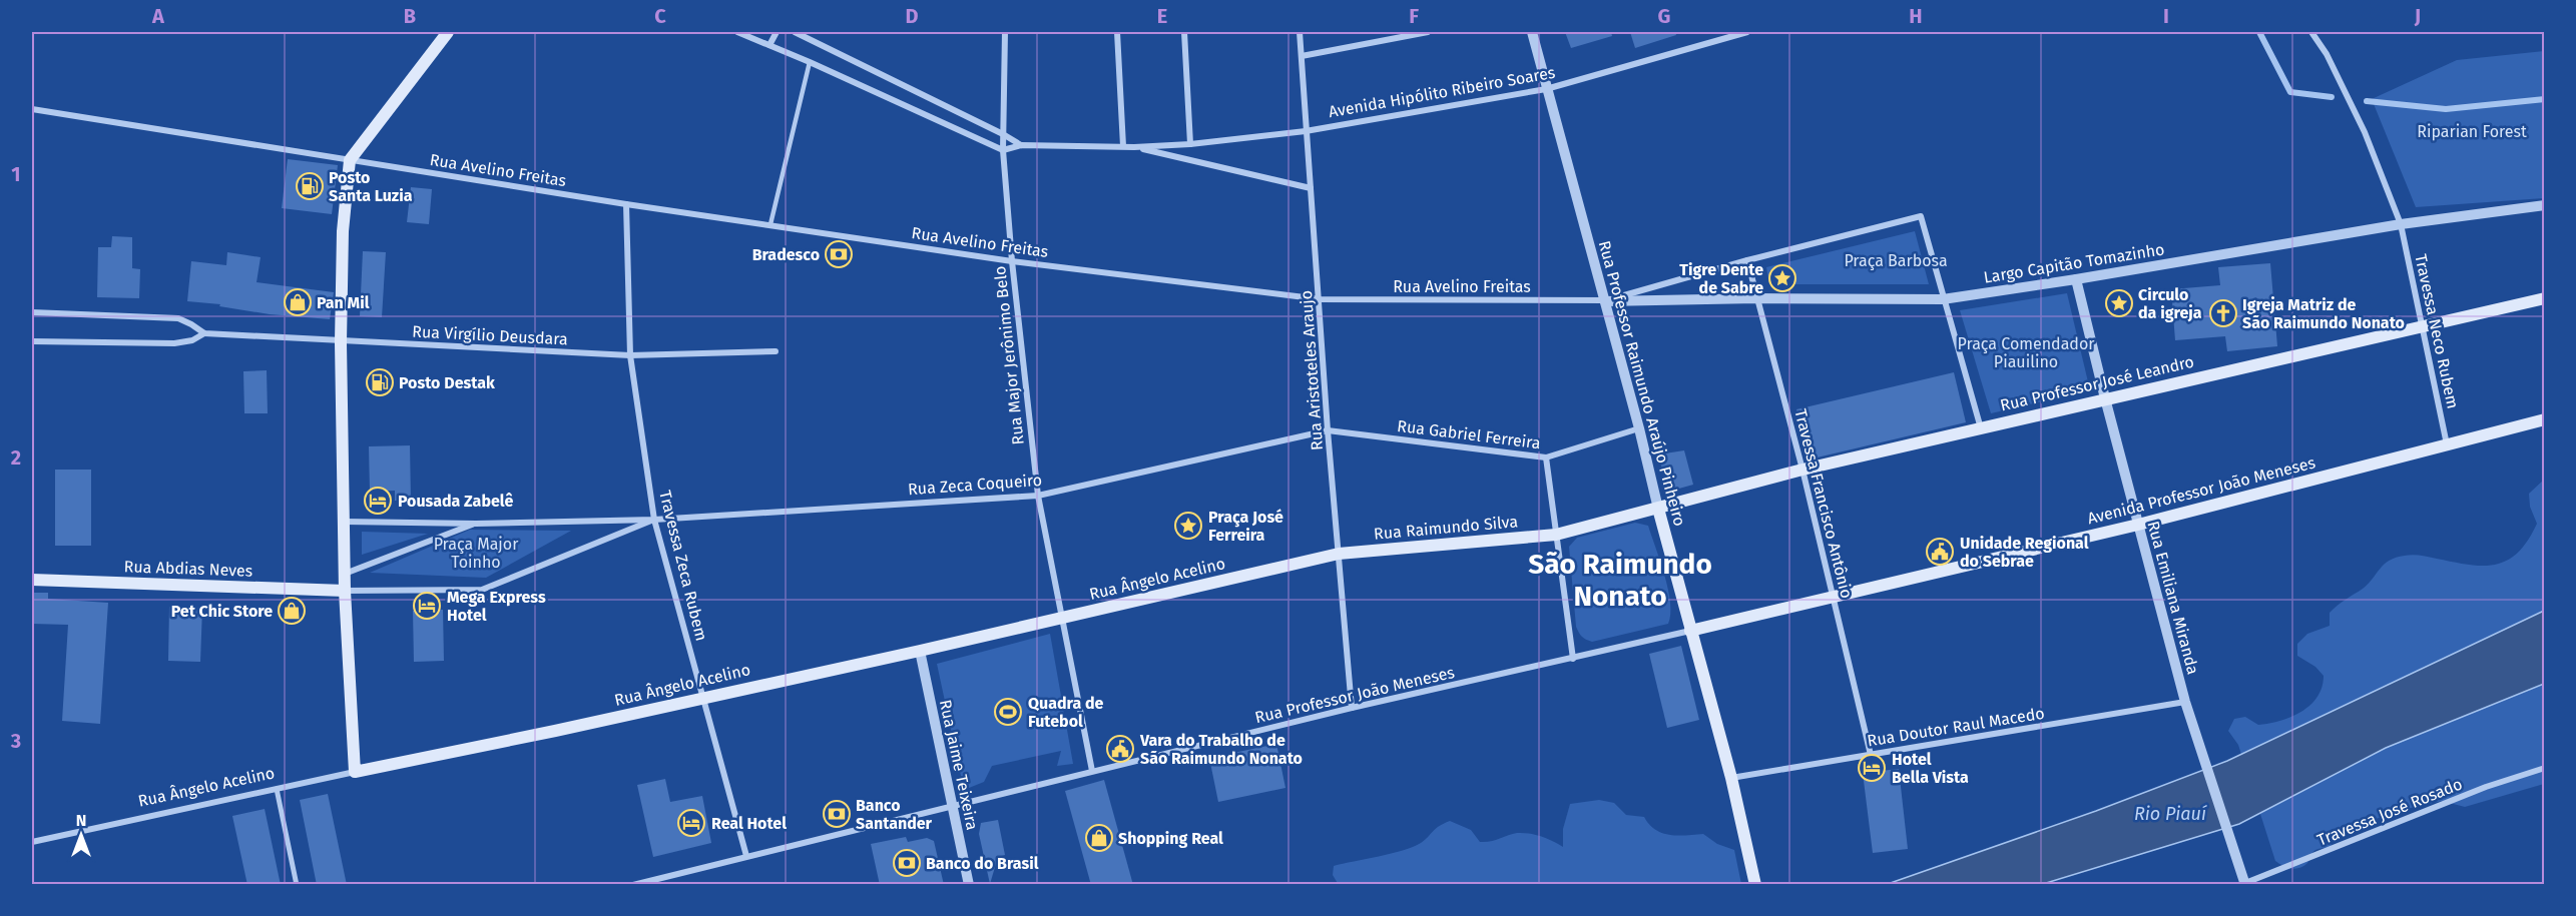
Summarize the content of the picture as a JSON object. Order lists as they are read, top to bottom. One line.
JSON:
{"streets":{"main road":["Rua Professor Raimundo Araújo Pinheiro","Rua Professor José Leandro","Avenida Professor João Meneses","Rua Raimundo Silva","Rua Abdias Neves","Rua Ângelo Acelino"],"street":["Avenida Hipólito Ribeiro Soares","Rua Avelino Freitas","Largo Capitão Tomazinho","Travessa Neco Rubem","Rua Virgílio Deusdara","Rua Major Jerônimo Belo","Rua Aristoteles Araujo","Rua Gabriel Ferreira","Rua Zeca Coqueiro","Travessa Francisco Antônio","Travessa Zeca Rubem","Rua Emiliana Miranda","Rua Professor João Meneses","Rua Doutor Raul Macedo","Rua Jaime Teixeira","Travessa José Rosado"]},"crossings":[["Avenida Hipólito Ribeiro Soares","Rua Major Jerônimo Belo"],["Avenida Hipólito Ribeiro Soares","Rua Aristoteles Araujo"],["Avenida Hipólito Ribeiro Soares","Rua Professor Raimundo Araújo Pinheiro"],["Rua Avelino Freitas","Largo Capitão Tomazinho"],["Rua Avelino Freitas","Rua Major Jerônimo Belo"],["Rua Avelino Freitas","Rua Aristoteles Araujo"],["Rua Avelino Freitas","Rua Professor Raimundo Araújo Pinheiro"],["Rua Avelino Freitas","Travessa Francisco Antônio"],["Rua Avelino Freitas","Travessa Zeca Rubem"],["Largo Capitão Tomazinho","Travessa Neco Rubem"],["Largo Capitão Tomazinho","Rua Professor Raimundo Araújo Pinheiro"],["Largo Capitão Tomazinho","Travessa Francisco Antônio"],["Largo Capitão Tomazinho","Rua Emiliana Miranda"],["Travessa Neco Rubem","Rua Professor José Leandro"],["Travessa Neco Rubem","Avenida Professor João Meneses"],["Rua Virgílio Deusdara","Travessa Zeca Rubem"],["Rua Major Jerônimo Belo","Rua Zeca Coqueiro"],["Rua Aristoteles Araujo","Rua Gabriel Ferreira"],["Rua Aristoteles Araujo","Rua Zeca Coqueiro"],["Rua Aristoteles Araujo","Rua Raimundo Silva"],["Rua Aristoteles Araujo","Rua Ângelo Acelino"],["Rua Aristoteles Araujo","Rua Professor João Meneses"],["Rua Professor Raimundo Araújo Pinheiro","Rua Professor José Leandro"],["Rua Professor Raimundo Araújo Pinheiro","Rua Gabriel Ferreira"],["Rua Professor Raimundo Araújo Pinheiro","Avenida Professor João Meneses"],["Rua Professor Raimundo Araújo Pinheiro","Rua Raimundo Silva"],["Rua Professor Raimundo Araújo Pinheiro","Rua Professor João Meneses"],["Rua Professor Raimundo Araújo Pinheiro","Rua Doutor Raul Macedo"],["Rua Professor José Leandro","Travessa Francisco Antônio"],["Rua Professor José Leandro","Rua Raimundo Silva"],["Rua Professor José Leandro","Rua Emiliana Miranda"],["Rua Gabriel Ferreira","Rua Zeca Coqueiro"],["Rua Zeca Coqueiro","Travessa Zeca Rubem"],["Avenida Professor João Meneses","Travessa Francisco Antônio"],["Avenida Professor João Meneses","Rua Emiliana Miranda"],["Avenida Professor João Meneses","Rua Professor João Meneses"],["Travessa Francisco Antônio","Rua Doutor Raul Macedo"],["Rua Raimundo Silva","Rua Ângelo Acelino"],["Travessa Zeca Rubem","Rua Ângelo Acelino"],["Travessa Zeca Rubem","Rua Professor João Meneses"],["Rua Ângelo Acelino","Rua Jaime Teixeira"],["Rua Emiliana Miranda","Rua Doutor Raul Macedo"],["Rua Emiliana Miranda","Travessa José Rosado"],["Rua Professor João Meneses","Rua Jaime Teixeira"]],"districts":["São Raimundo Nonato"],"water":["Rio Piauí"],"parks":["Riparian Forest","Praça Barbosa","Praça Comendador Piauilino","Praça Major Toinho"],"places":{"fuel station":["Posto Santa Luzia","Posto Destak"],"bank":["Bradesco","Banco Santander","Banco do Brasil"],"place":["Tigre Dente de Sabre","Circulo da igreja","Praça José Ferreira"],"shop":["Pan Mil","Pet Chic Store","Shopping Real"],"church":["Igreja Matriz de São Raimundo Nonato"],"hotel":["Pousada Zabelê","Mega Express Hotel","Hotel Bella Vista","Real Hotel"],"public building":["Unidade Regional do Sebrae","Vara do Trabalho de São Raimundo Nonato"],"sports":["Quadra de Futebol"]},"north":"top","grid":{"columns":["A","B","C","D","E","F","G","H","I","J"],"rows":["1","2","3"]}}
